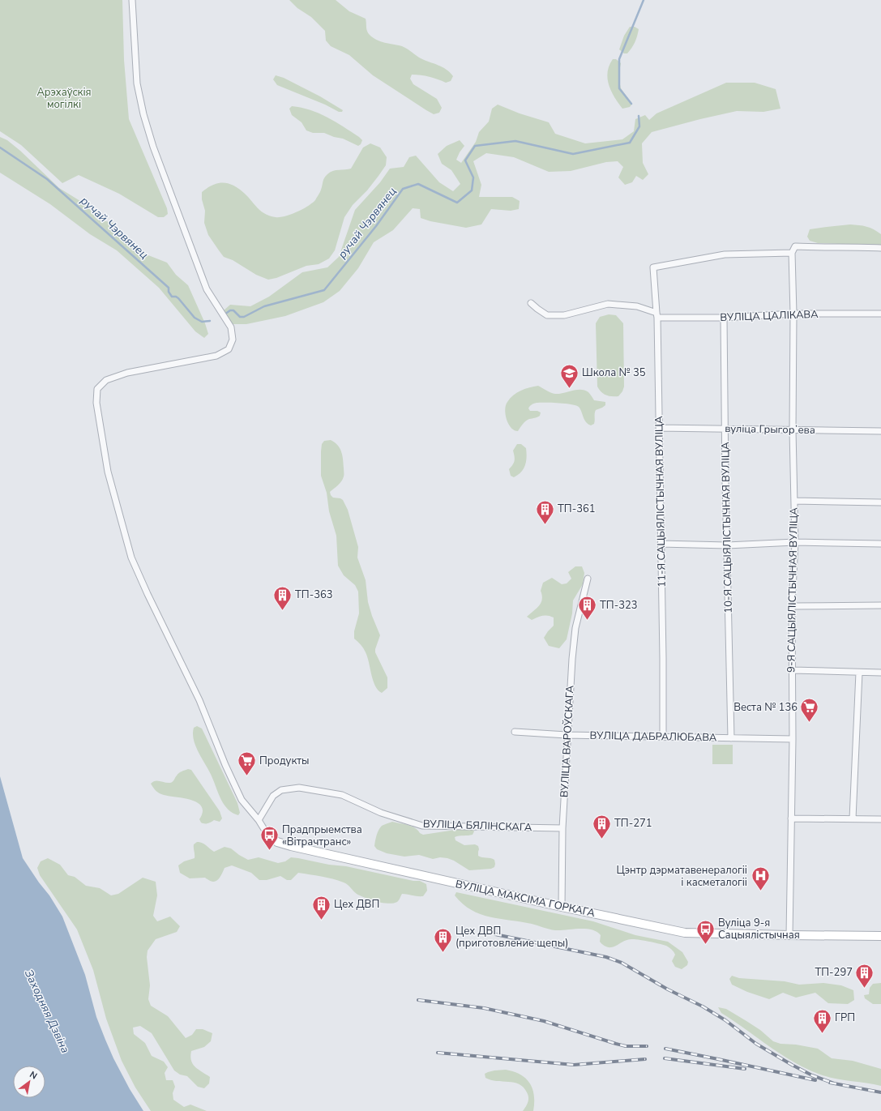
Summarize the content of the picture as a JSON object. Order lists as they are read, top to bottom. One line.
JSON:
{"streets":{"main road":["ВУЛІЦА МАКСІМА ГОРКАГА"],"street":["ВУЛІЦА ЦАЛІКАВА","вуліца Грыгорʼева","11-Я САЦЫЯЛІСТЫЧНАЯ ВУЛІЦА","10-Я САЦЫЯЛІСТЫЧНАЯ ВУЛІЦА","9-Я САЦЫЯЛІСТЫЧНАЯ ВУЛІЦА","ВУЛІЦА ДАБРАЛЮБАВА","ВУЛІЦА ВАРОЎСКАГА","ВУЛІЦА БЯЛІНСКАГА"]},"crossings":[["ВУЛІЦА ЦАЛІКАВА","11-Я САЦЫЯЛІСТЫЧНАЯ ВУЛІЦА"],["ВУЛІЦА ЦАЛІКАВА","10-Я САЦЫЯЛІСТЫЧНАЯ ВУЛІЦА"],["ВУЛІЦА ЦАЛІКАВА","9-Я САЦЫЯЛІСТЫЧНАЯ ВУЛІЦА"],["вуліца Грыгорʼева","11-Я САЦЫЯЛІСТЫЧНАЯ ВУЛІЦА"],["вуліца Грыгорʼева","10-Я САЦЫЯЛІСТЫЧНАЯ ВУЛІЦА"],["вуліца Грыгорʼева","9-Я САЦЫЯЛІСТЫЧНАЯ ВУЛІЦА"],["11-Я САЦЫЯЛІСТЫЧНАЯ ВУЛІЦА","9-Я САЦЫЯЛІСТЫЧНАЯ ВУЛІЦА"],["11-Я САЦЫЯЛІСТЫЧНАЯ ВУЛІЦА","ВУЛІЦА ДАБРАЛЮБАВА"],["10-Я САЦЫЯЛІСТЫЧНАЯ ВУЛІЦА","ВУЛІЦА ДАБРАЛЮБАВА"],["9-Я САЦЫЯЛІСТЫЧНАЯ ВУЛІЦА","ВУЛІЦА ДАБРАЛЮБАВА"],["9-Я САЦЫЯЛІСТЫЧНАЯ ВУЛІЦА","ВУЛІЦА МАКСІМА ГОРКАГА"],["ВУЛІЦА ДАБРАЛЮБАВА","ВУЛІЦА ВАРОЎСКАГА"],["ВУЛІЦА ВАРОЎСКАГА","ВУЛІЦА БЯЛІНСКАГА"],["ВУЛІЦА ВАРОЎСКАГА","ВУЛІЦА МАКСІМА ГОРКАГА"]],"water":["ручай Чэрвянец","Заходняя Дзвіна"],"parks":["Арэхаўскія могілкі"],"places":{"school or university":["Школа № 35"],"building":["ТП-361","ТП-363","ТП-323","ТП-271","Цех ДВП","Цех ДВП (приготовление щепы)","ТП-297","ГРП"],"supermarket":["Веста № 136","Продукты"],"bus stop":["Прадпрыемства «Вітрачтранс»","Вуліца 9-я Сацыялістычная"],"hospital":["Цэнтр дэрматавенералогіі і касметалогіі"]},"north":"top right"}
